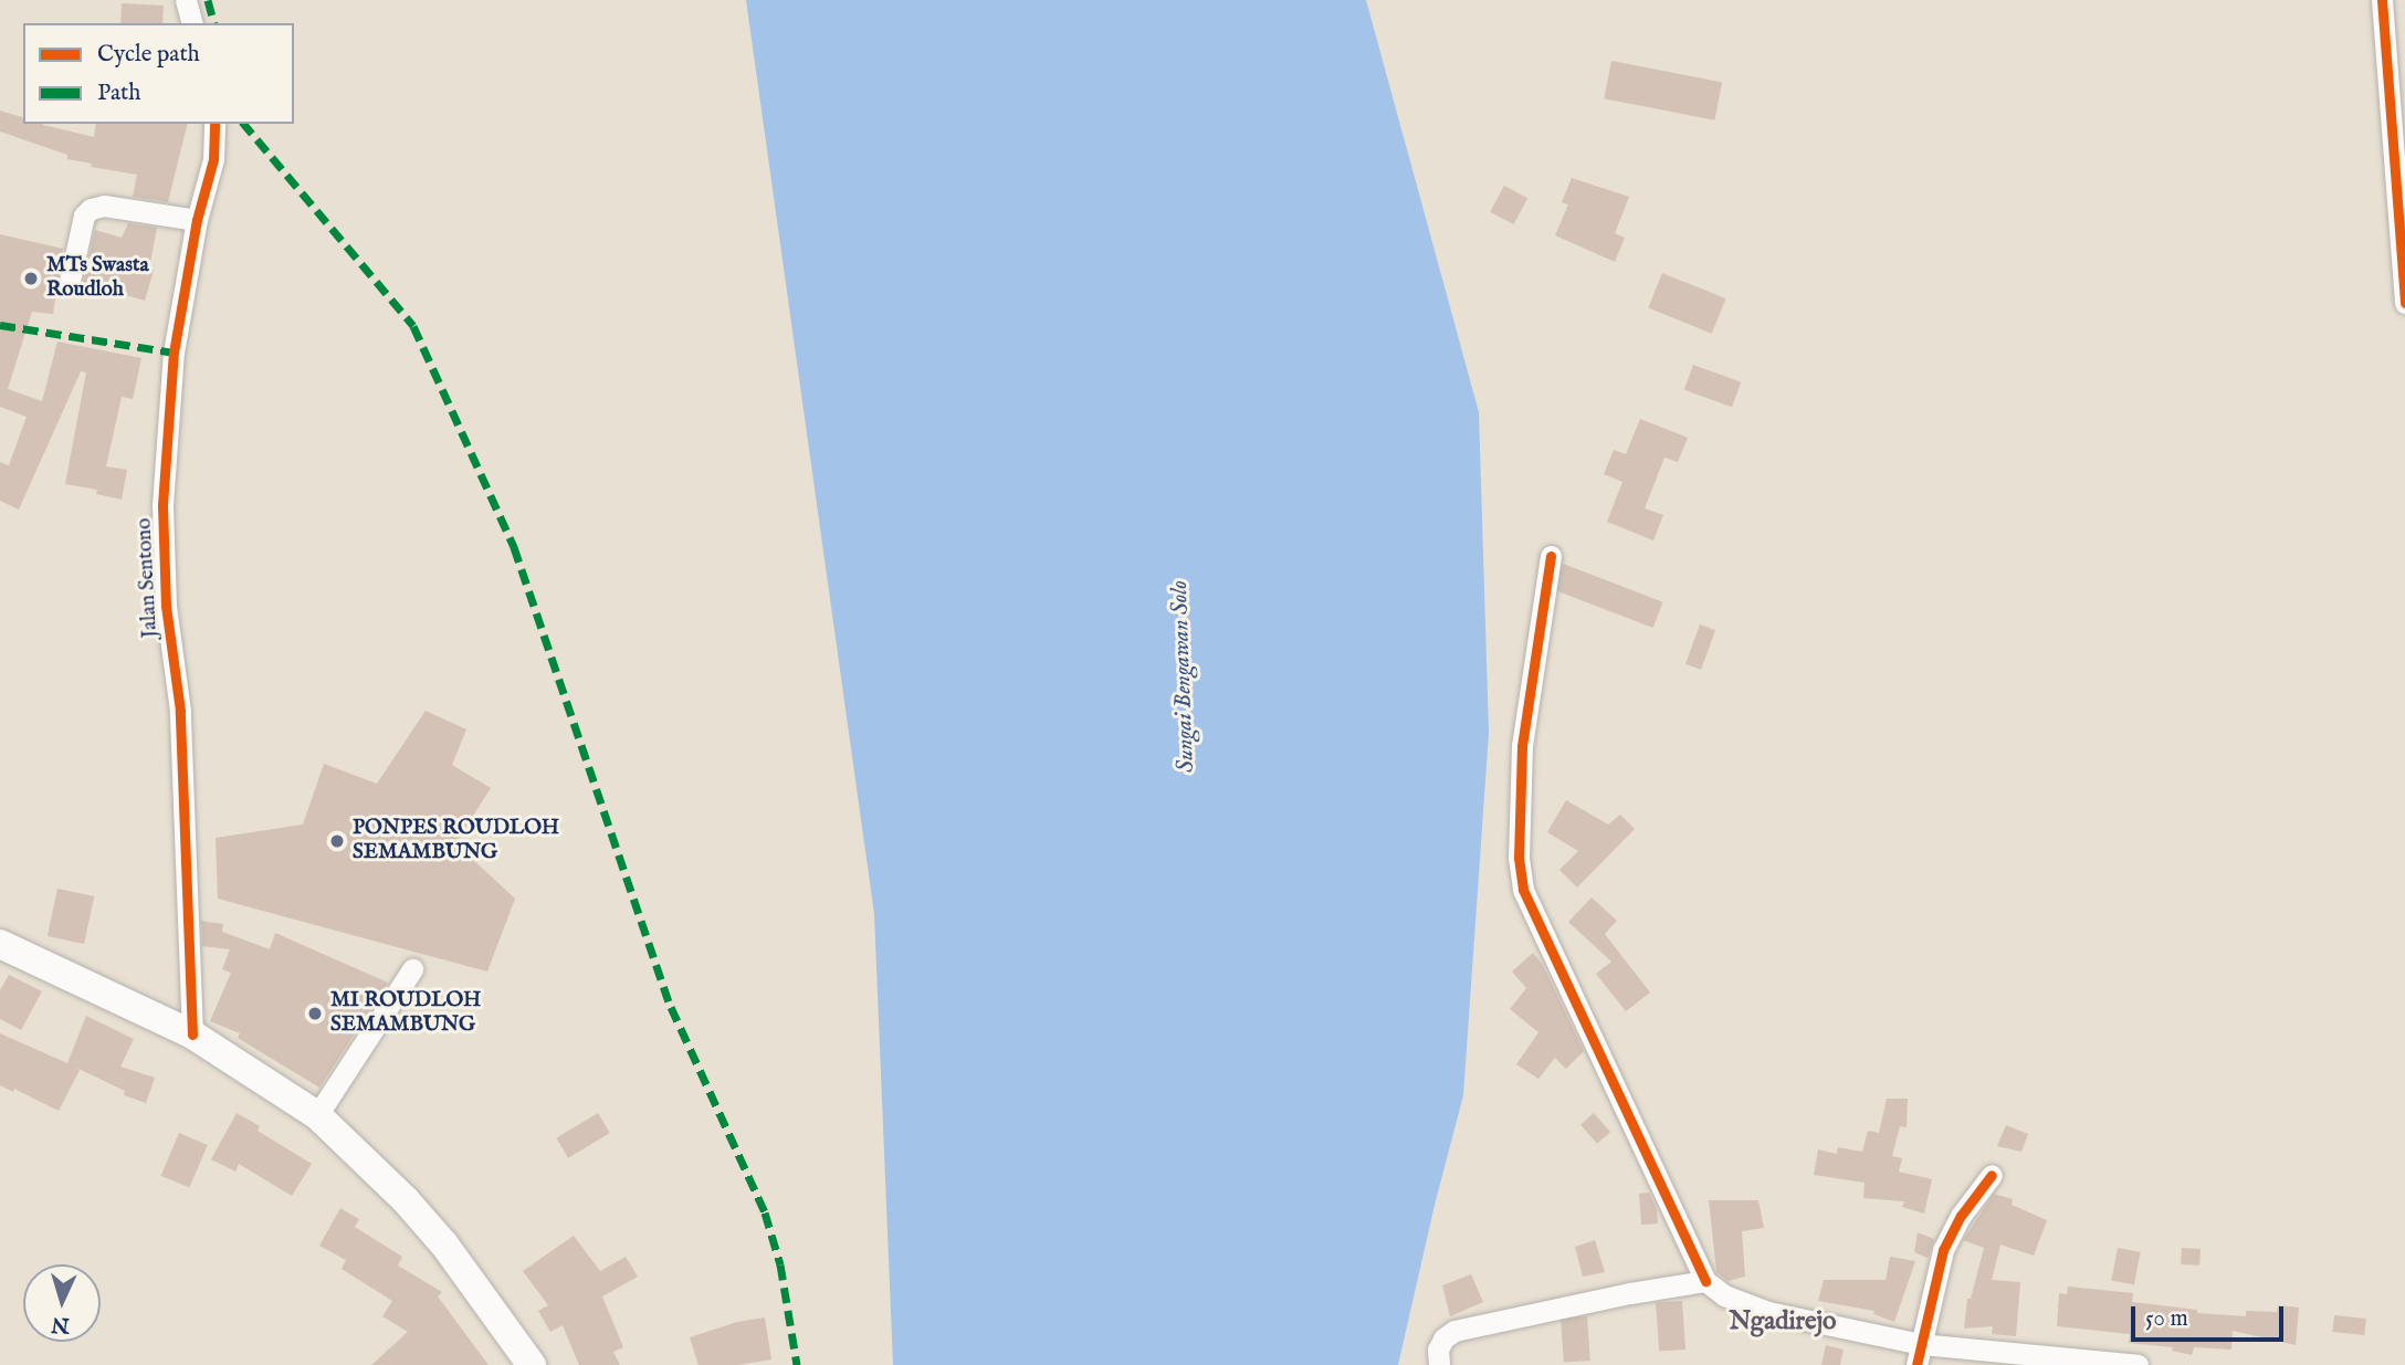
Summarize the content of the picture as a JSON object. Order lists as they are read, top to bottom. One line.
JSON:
{"streets":{"street":["Jalan Sentono"]},"districts":["Ngadirejo"],"water":["Sungai Bengawan Solo"],"places":["MTs Swasta Roudloh","PONPES ROUDLOH SEMAMBUNG","MI ROUDLOH SEMAMBUNG"],"legend":["Cycle path","Path"],"scale_bar":"50 m","north":"bottom"}
